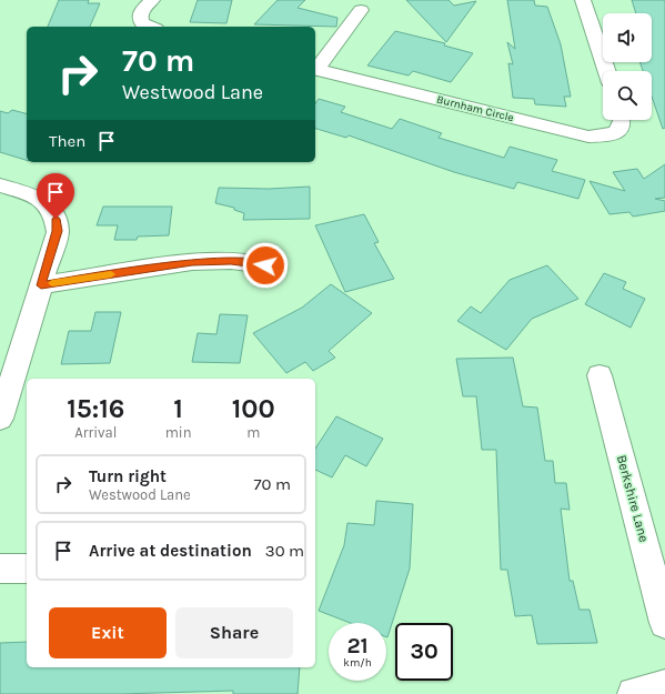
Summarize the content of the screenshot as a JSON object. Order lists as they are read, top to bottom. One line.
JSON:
{"streets":{"street":["Burnham Circle","Berkshire Lane"]},"page":{"turn":["70 m","Westwood Lane"],"then":"Then","eta":["15:16","Arrival","1","min","100","m"],"list":[{"name":"Turn right","note":"Westwood Lane","value":"70 m"},{"name":"Arrive at destination","value":"30 m"}],"buttons":["Exit","Share"],"speed":"21 km/h","limit":"30"}}
